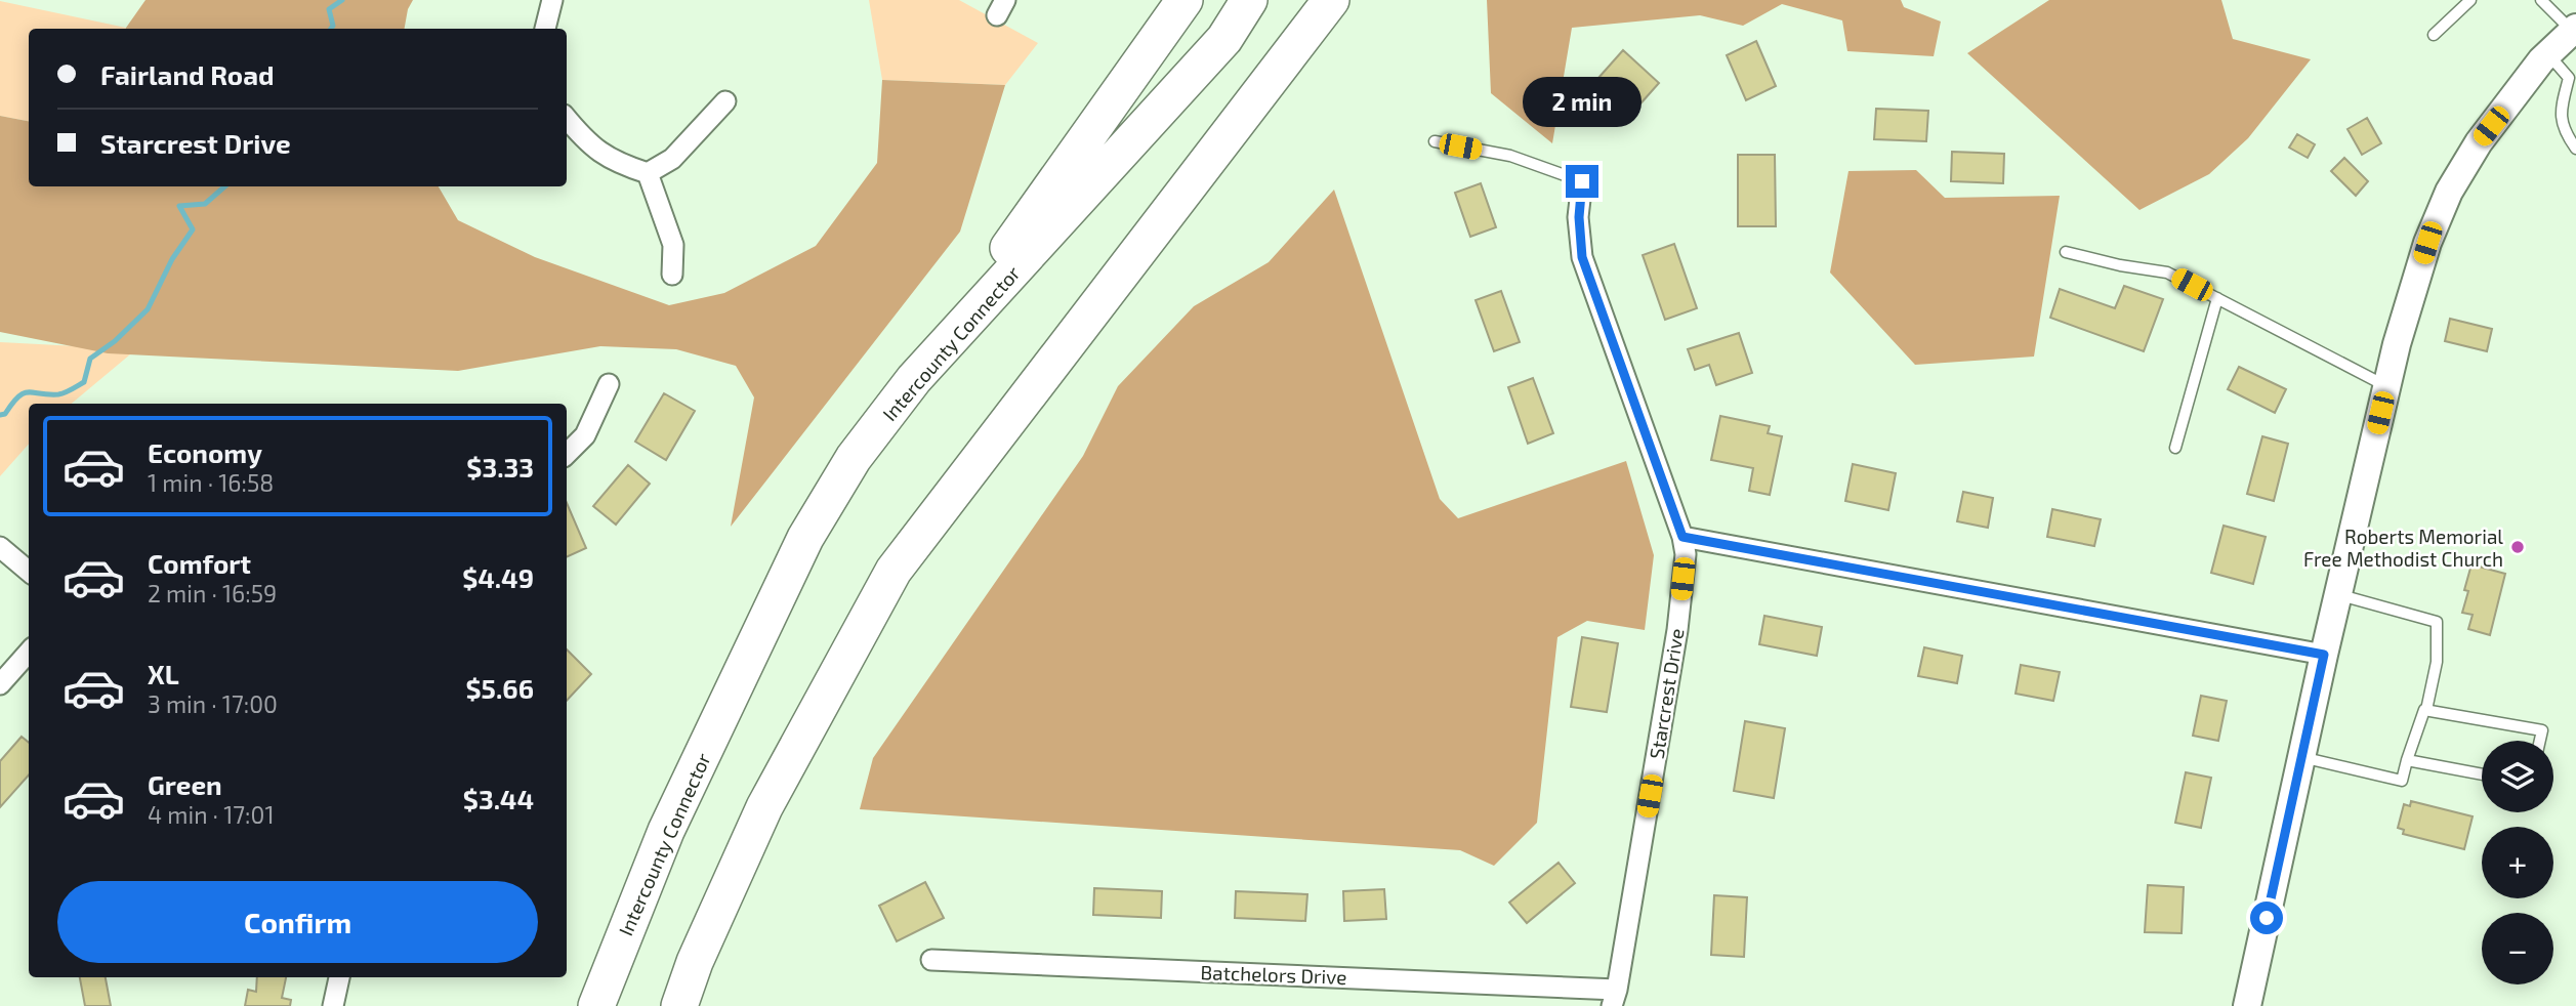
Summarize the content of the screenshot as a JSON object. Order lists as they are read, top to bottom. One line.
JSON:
{"streets":{"highway":["Intercounty Connector"],"street":["Starcrest Drive","Batchelors Drive"]},"crossings":[["Starcrest Drive","Batchelors Drive"]],"places":["Roberts Memorial Free Methodist Church"],"page":{"banner":["Fairland Road","Starcrest Drive"],"bubble":"2 min","list":[{"name":"Economy","note":"1 min · 16:58","value":"$3.33"},{"name":"Comfort","note":"2 min · 16:59","value":"$4.49"},{"name":"XL","note":"3 min · 17:00","value":"$5.66"},{"name":"Green","note":"4 min · 17:01","value":"$3.44"}],"map_buttons":["+","−"],"buttons":"Confirm"}}
